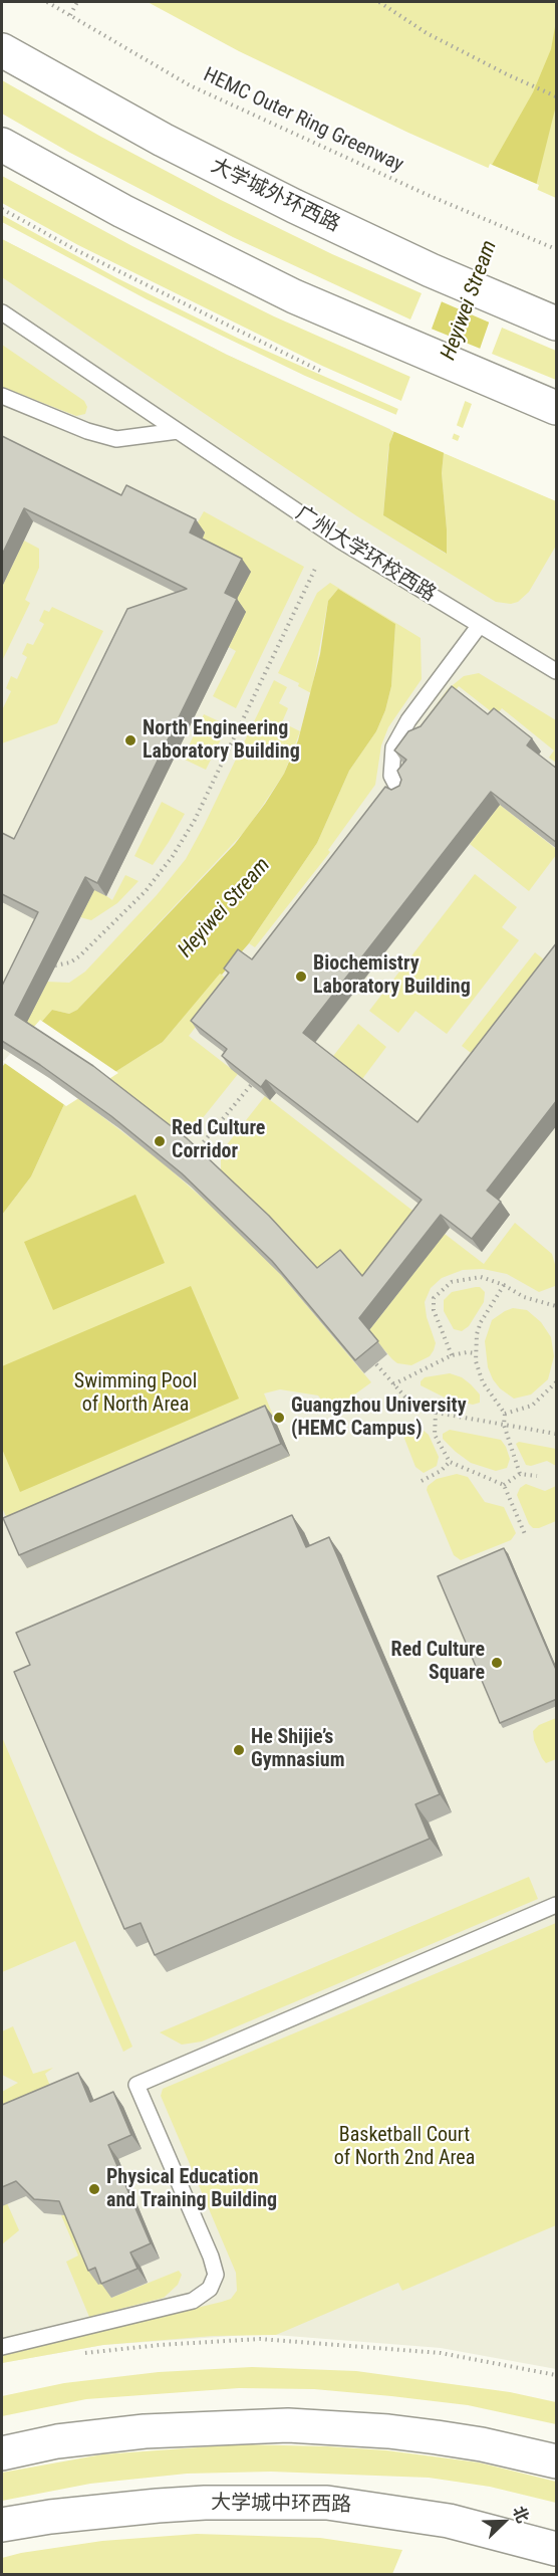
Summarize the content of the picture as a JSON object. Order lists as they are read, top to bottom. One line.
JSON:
{"streets":{"main road":["大学城外环西路","大学城中环西路"],"lane":["广州大学环校西路"],"path":["HEMC Outer Ring Greenway"]},"water":["Heyiwei Stream"],"parks":["Swimming Pool of North Area","Basketball Court of North 2nd Area"],"places":["North Engineering Laboratory Building","Biochemistry Laboratory Building","Red Culture Corridor","Guangzhou University (HEMC Campus)","Red Culture Square","He Shijie’s Gymnasium","Physical Education and Training Building"],"north":"top right"}
